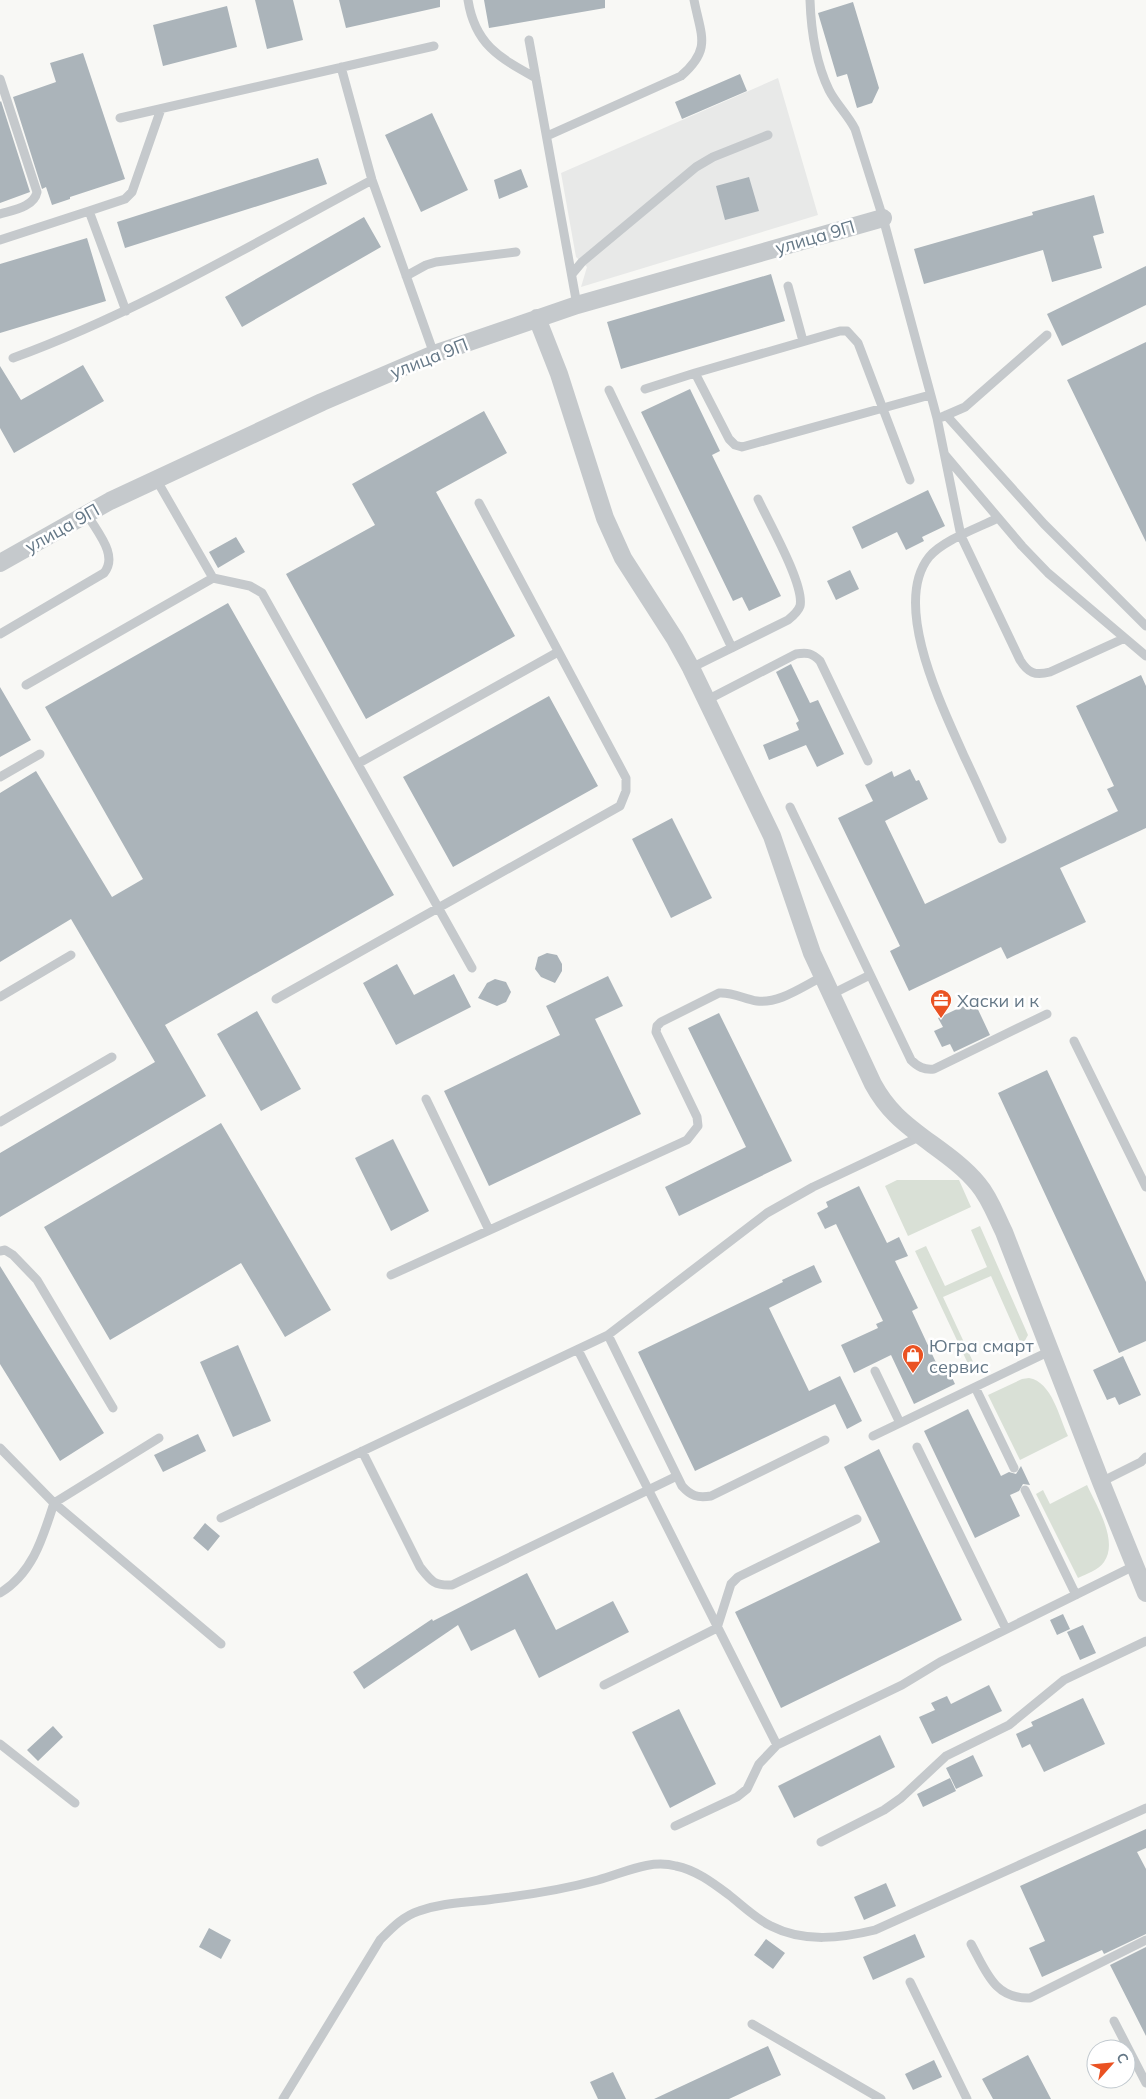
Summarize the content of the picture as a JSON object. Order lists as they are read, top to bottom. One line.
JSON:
{"streets":{"street":["улица 9П"]},"places":{"office":["Хаски и к"],"shop":["Югра смарт сервис"]},"north":"top right"}
